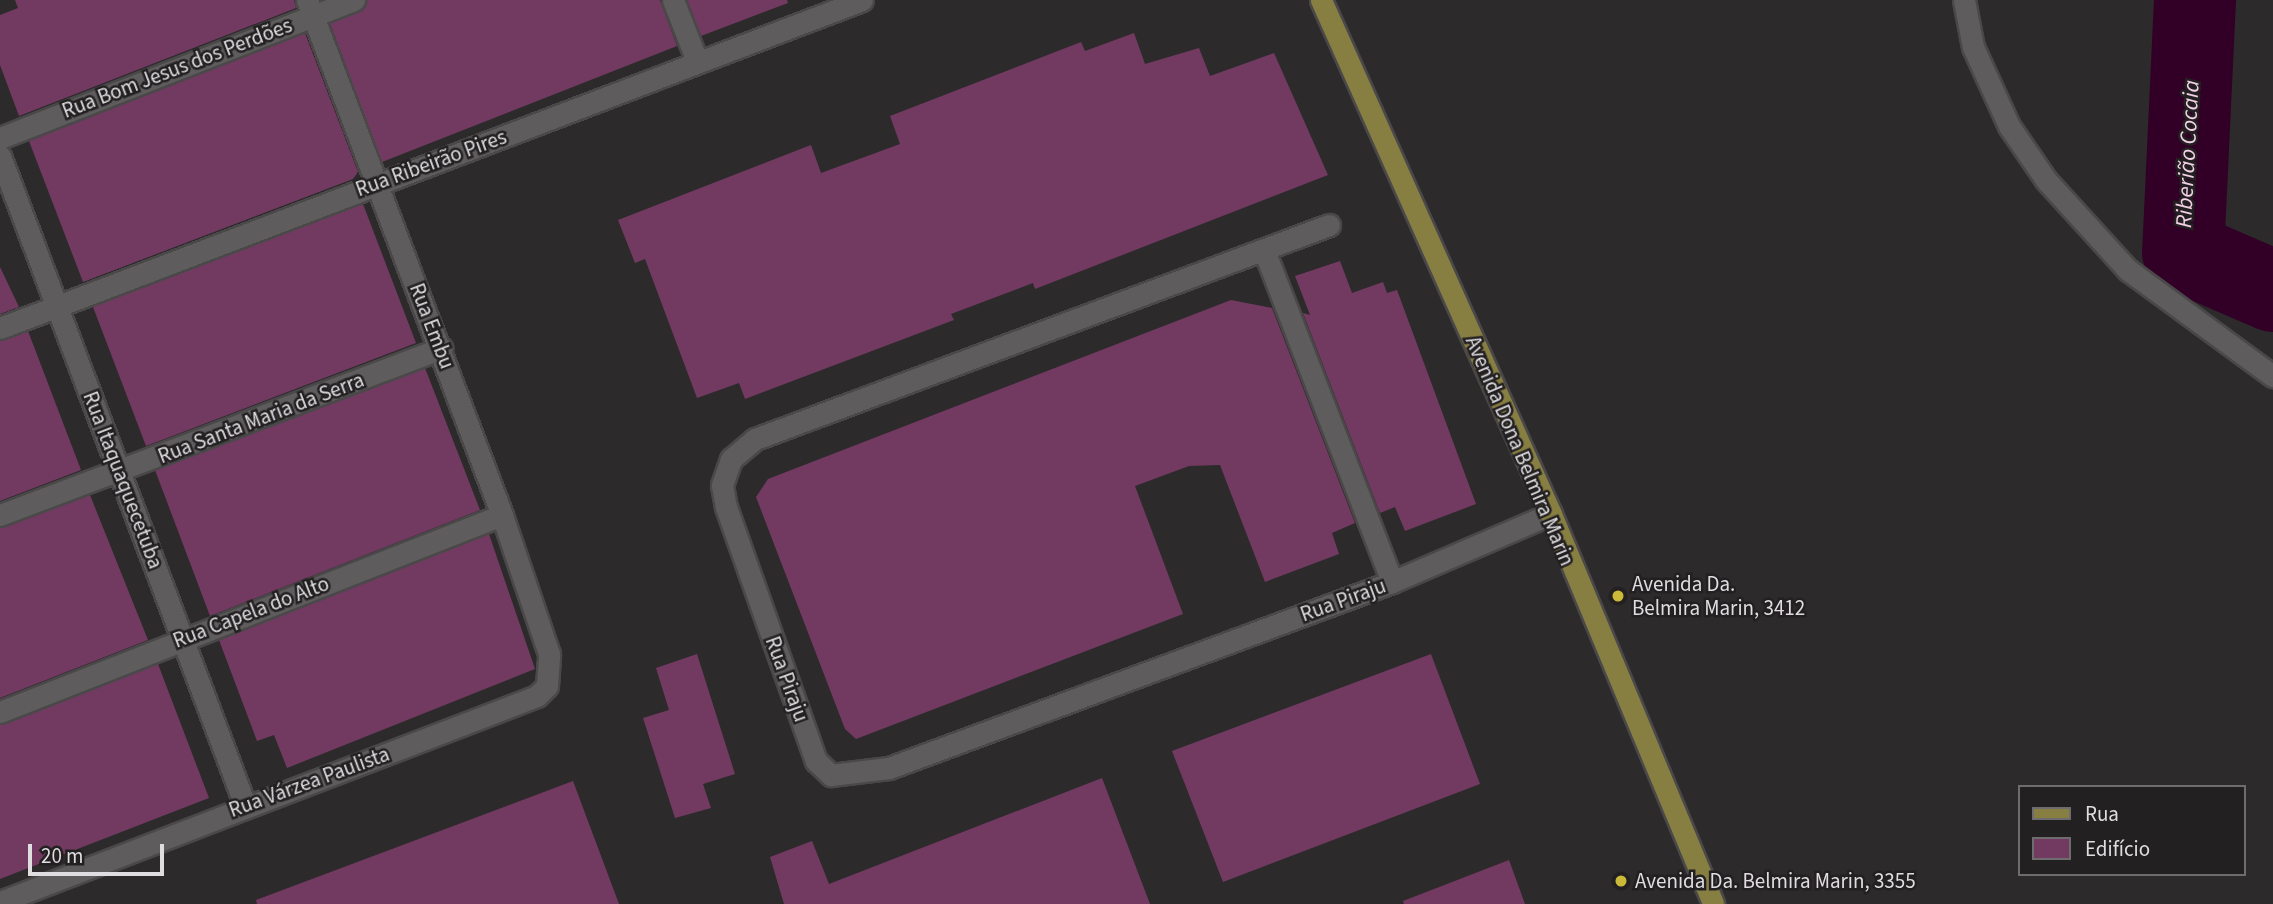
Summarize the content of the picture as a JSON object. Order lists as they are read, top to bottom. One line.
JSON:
{"streets":{"main road":["Avenida Dona Belmira Marin"],"street":["Rua Bom Jesus dos Perdões","Rua Ribeirão Pires","Rua Embu","Rua Santa Maria da Serra","Rua Itaquaquecetuba","Rua Piraju","Rua Capela do Alto","Rua Várzea Paulista"]},"crossings":[["Rua Bom Jesus dos Perdões","Rua Embu"],["Rua Ribeirão Pires","Rua Embu"],["Rua Ribeirão Pires","Rua Itaquaquecetuba"],["Rua Embu","Rua Santa Maria da Serra"],["Rua Embu","Rua Capela do Alto"],["Rua Embu","Rua Várzea Paulista"],["Rua Santa Maria da Serra","Rua Itaquaquecetuba"],["Avenida Dona Belmira Marin","Rua Piraju"],["Rua Itaquaquecetuba","Rua Capela do Alto"],["Rua Itaquaquecetuba","Rua Várzea Paulista"]],"water":["Riberião Cocaia"],"places":["Avenida Da. Belmira Marin, 3412","Avenida Da. Belmira Marin, 3355"],"legend":["Rua","Edifício"],"scale_bar":"20 m"}
